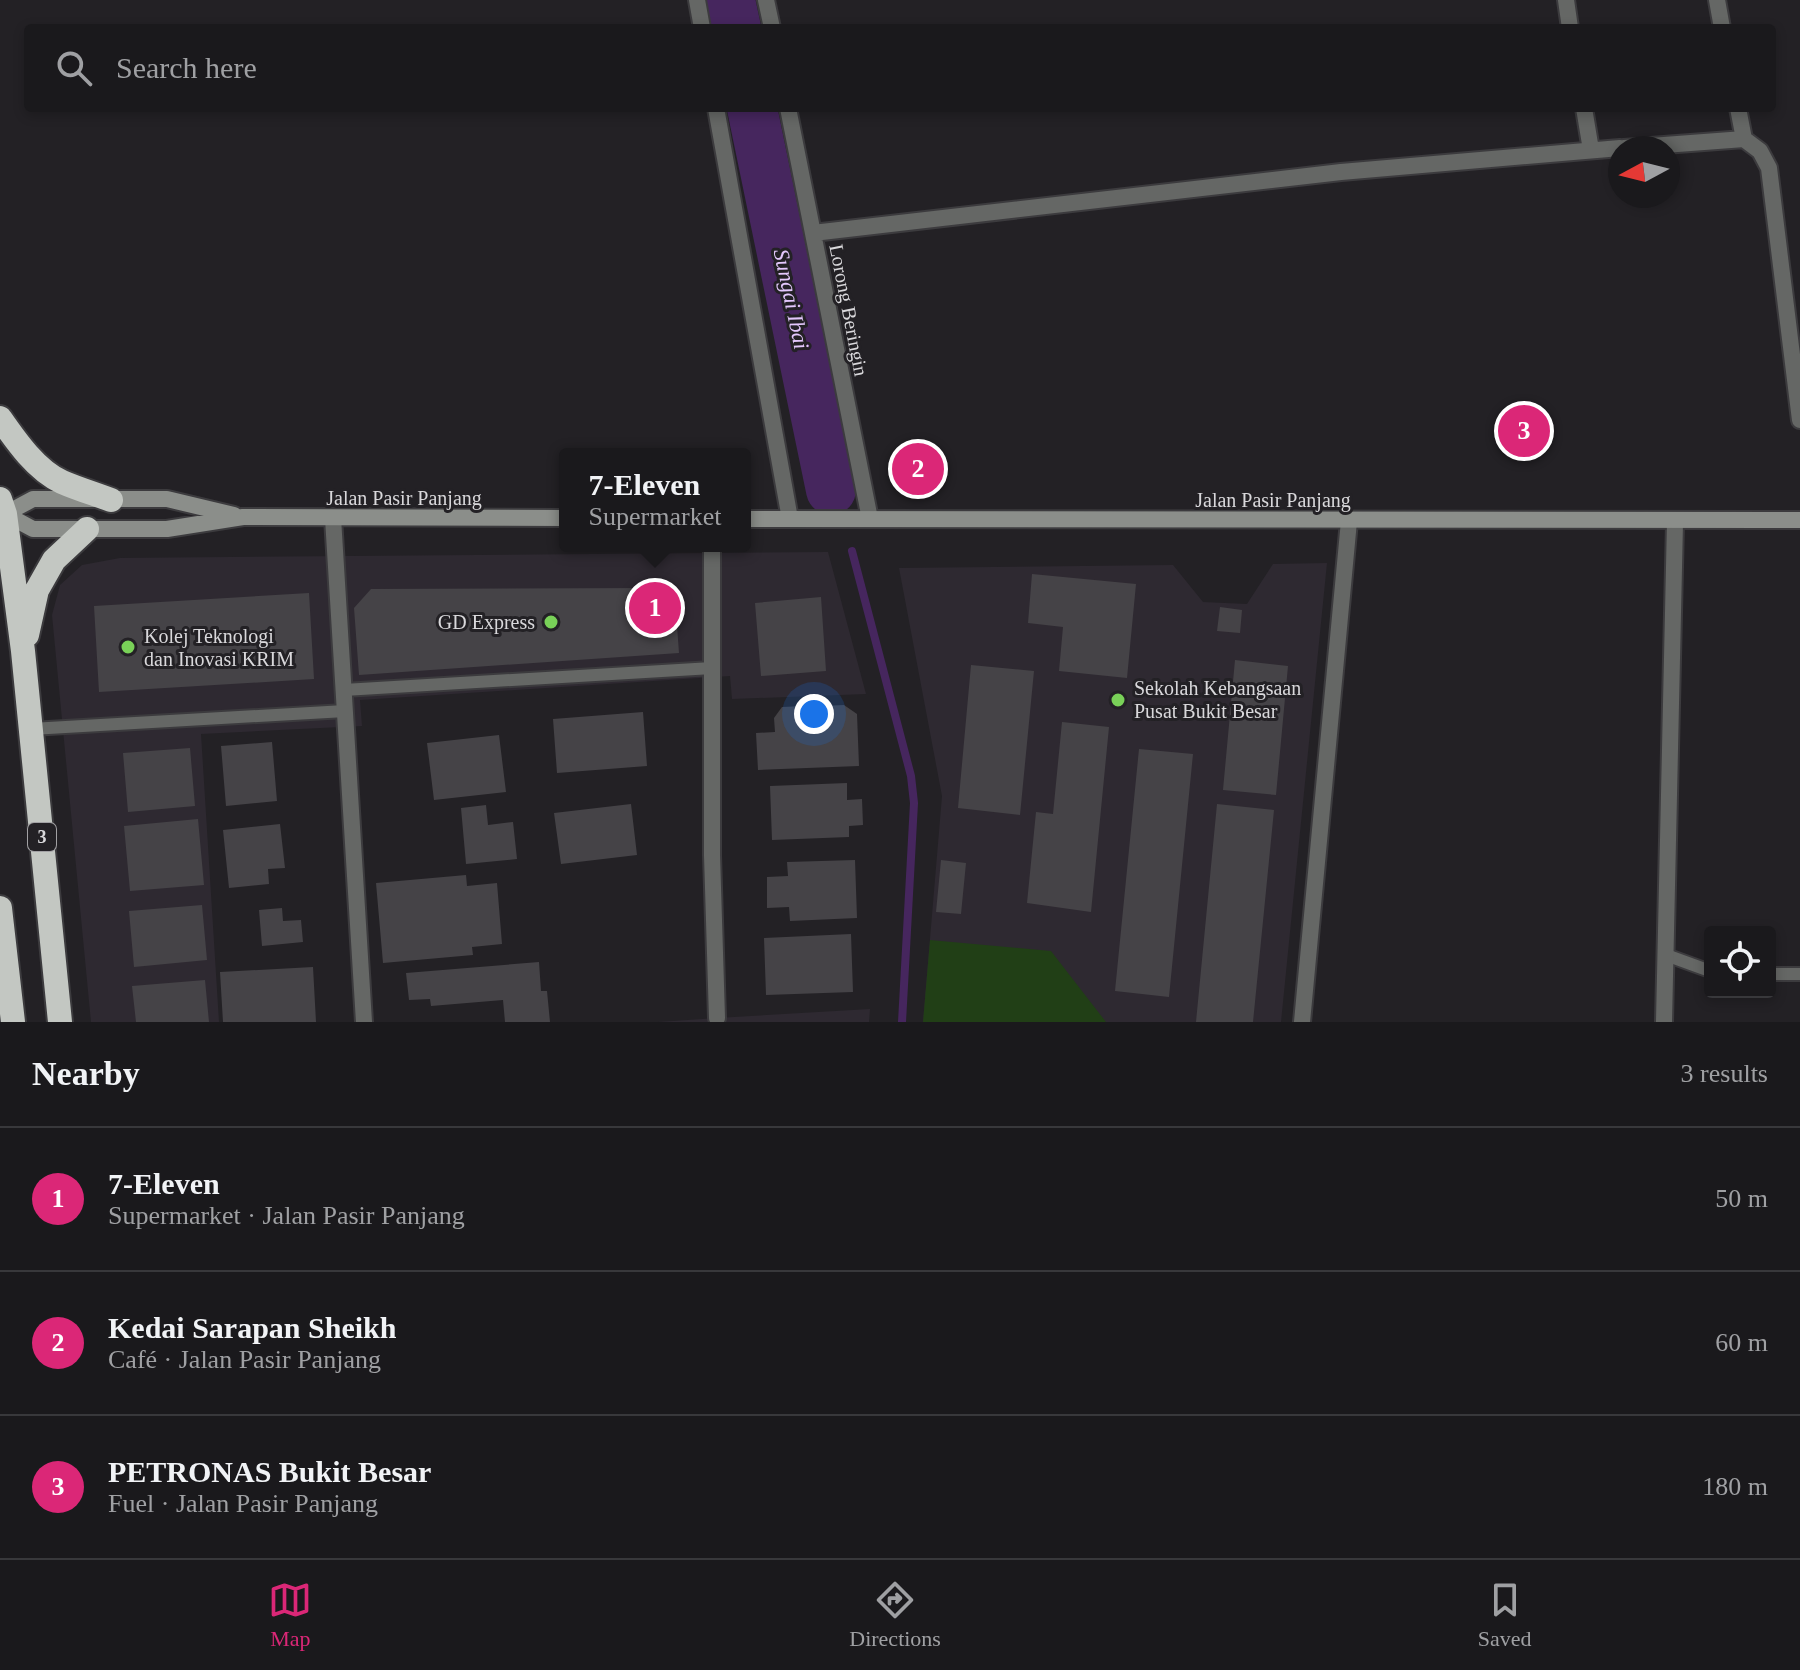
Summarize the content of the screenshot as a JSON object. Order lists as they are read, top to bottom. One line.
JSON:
{"streets":{"highway":["3"],"main road":["Jalan Pasir Panjang"],"street":["Lorong Beringin"]},"crossings":[["Lorong Beringin","Jalan Pasir Panjang"],["Jalan Pasir Panjang","3"]],"water":["Sungai Ibai"],"places":["GD Express","Kolej Teknologi dan Inovasi KRIM","Sekolah Kebangsaan Pusat Bukit Besar"],"north":"left","page":{"search":"Search here","pins":["3","2","1"],"popup":["7-Eleven","Supermarket"],"heading":["Nearby","3 results"],"list":[{"mark":"1","name":"7-Eleven","note":"Supermarket · Jalan Pasir Panjang","value":"50 m"},{"mark":"2","name":"Kedai Sarapan Sheikh","note":"Café · Jalan Pasir Panjang","value":"60 m"},{"mark":"3","name":"PETRONAS Bukit Besar","note":"Fuel · Jalan Pasir Panjang","value":"180 m"}],"nav":["Map","Directions","Saved"]}}
